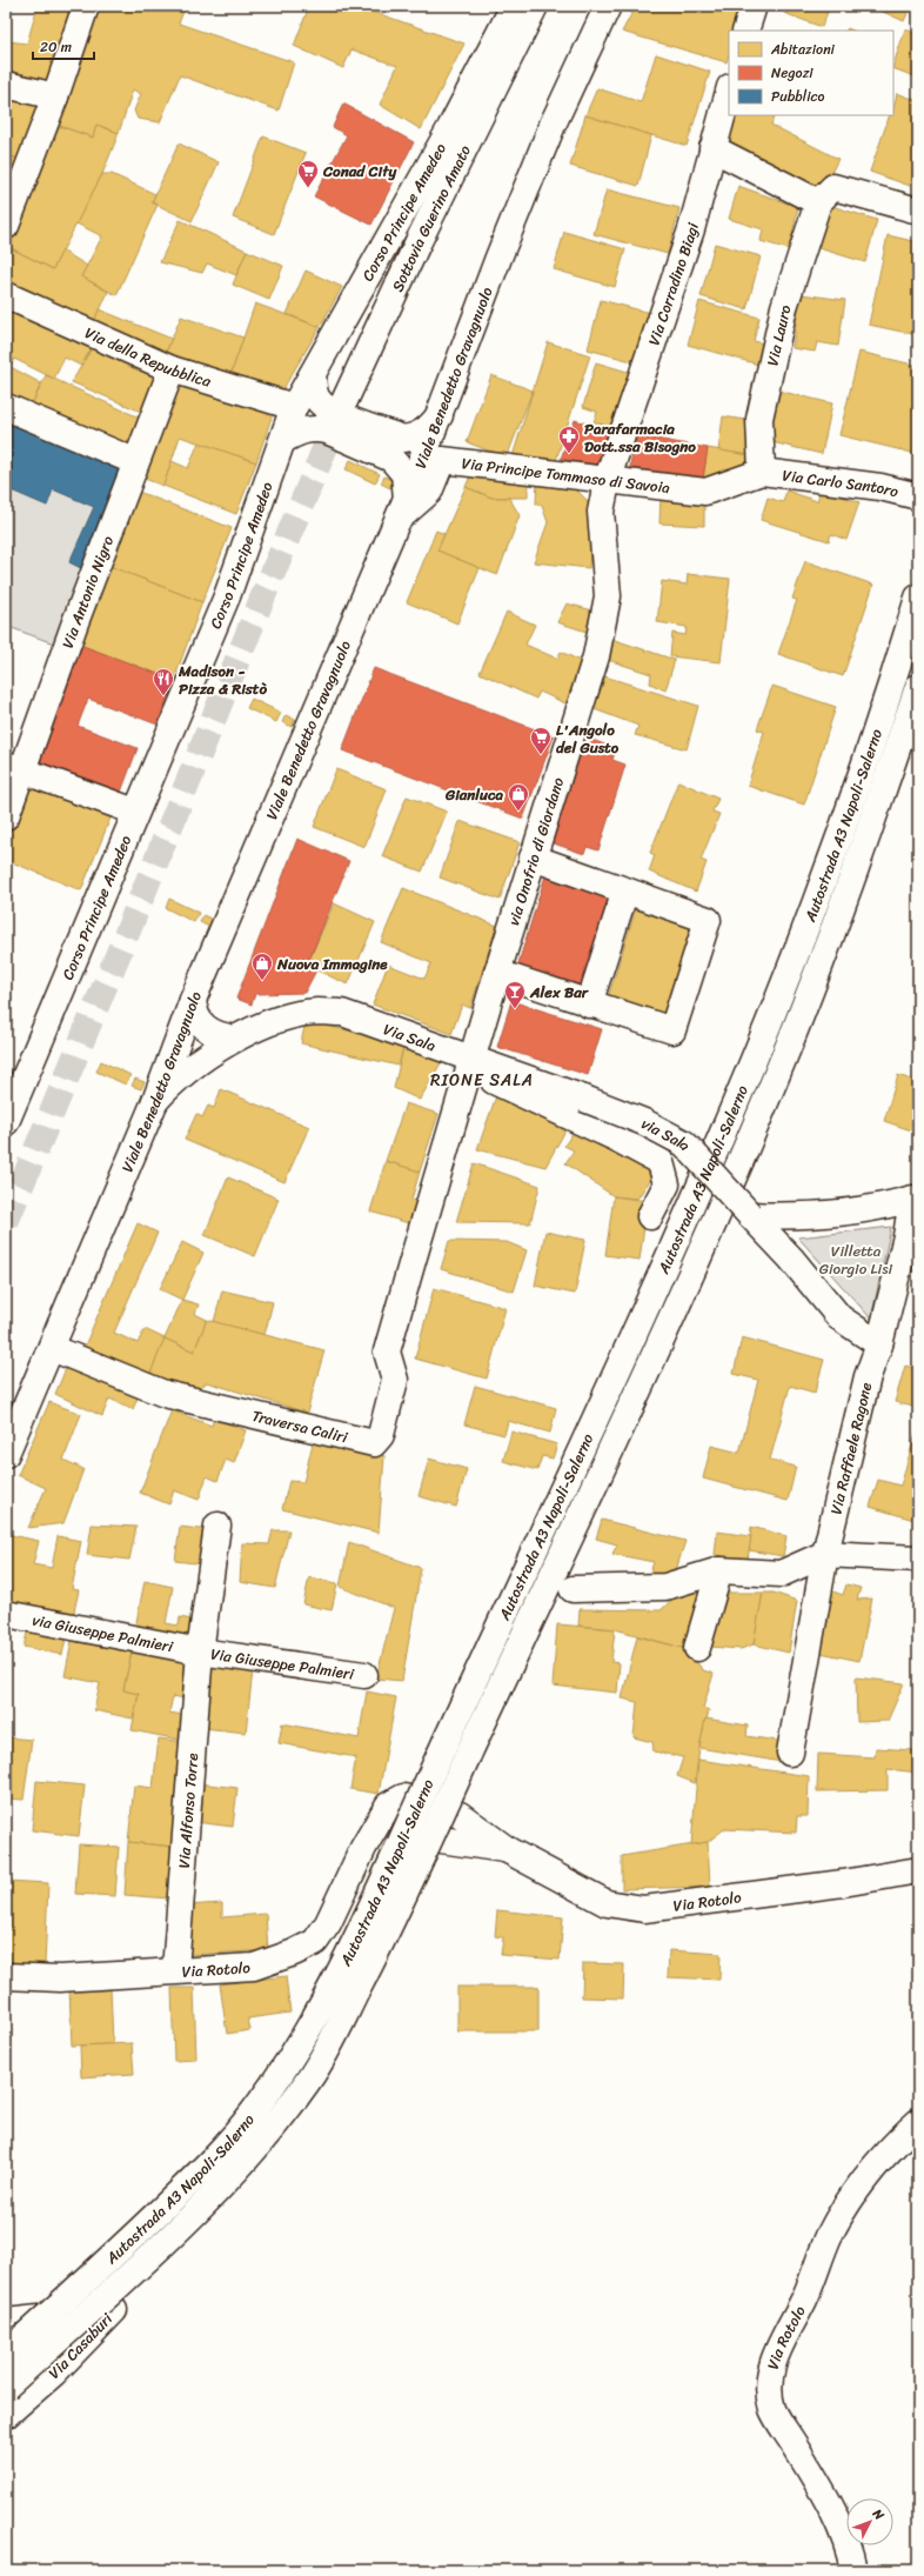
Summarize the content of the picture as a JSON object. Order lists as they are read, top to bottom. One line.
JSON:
{"streets":{"main road":["Corso Principe Amedeo","Sottovia Guerino Amato","Via Corradino Biagi","Via Lauro","Via della Repubblica","Viale Benedetto Gravagnuolo","Via Principe Tommaso di Savoia","Via Carlo Santoro","Via Antonio Nigro","Autostrada A3 Napoli-Salerno","via Onofrio di Giordano","Via Sala","via Sala","Traversa Caliri","Via Raffaele Ragone","via Giuseppe Palmieri","Via Giuseppe Palmieri","Via Alfonso Torre","Via Rotolo","Via Casaburi"]},"crossings":[["Corso Principe Amedeo","Via della Repubblica"],["Via Corradino Biagi","Via Principe Tommaso di Savoia"],["Via Corradino Biagi","via Onofrio di Giordano"],["Via Lauro","Via Principe Tommaso di Savoia"],["Via Lauro","Via Carlo Santoro"],["Via della Repubblica","Via Antonio Nigro"],["Viale Benedetto Gravagnuolo","Via Principe Tommaso di Savoia"],["Viale Benedetto Gravagnuolo","Via Sala"],["Viale Benedetto Gravagnuolo","Traversa Caliri"],["Via Principe Tommaso di Savoia","Via Carlo Santoro"],["Via Principe Tommaso di Savoia","via Onofrio di Giordano"],["via Onofrio di Giordano","Via Sala"],["via Onofrio di Giordano","Traversa Caliri"],["Via Sala","via Sala"],["via Sala","Via Raffaele Ragone"],["via Giuseppe Palmieri","Via Giuseppe Palmieri"],["via Giuseppe Palmieri","Via Alfonso Torre"],["Via Giuseppe Palmieri","Via Alfonso Torre"],["Via Alfonso Torre","Via Rotolo"]],"districts":["RIONE SALA"],"parks":["Villetta Giorgio Lisi"],"places":{"supermarket":["Conad City","L'Angolo del Gusto"],"pharmacy":["Parafarmacia Dott.ssa Bisogno"],"restaurant":["Madison - Pizza & Ristò"],"shop":["Gianluca","Nuova Immagine"],"bar":["Alex Bar"]},"legend":["Abitazioni","Negozi","Pubblico"],"scale_bar":"20 m","north":"top right"}
